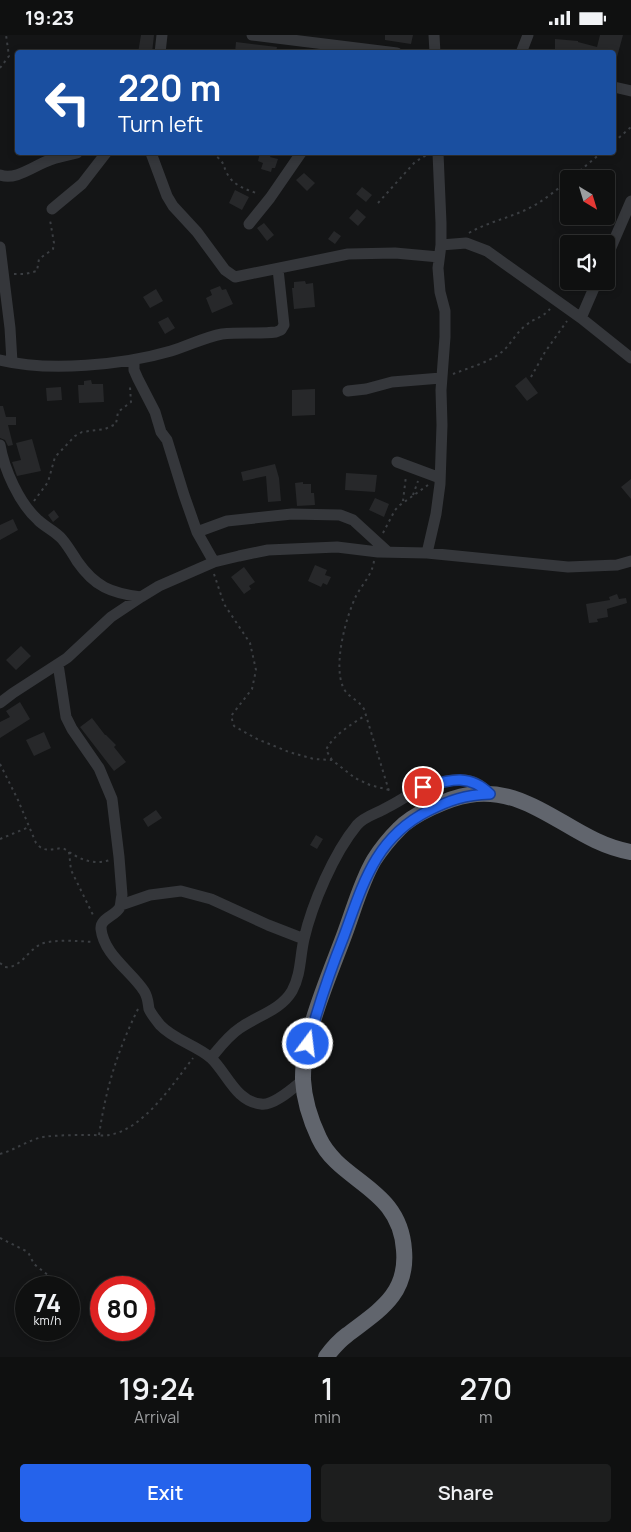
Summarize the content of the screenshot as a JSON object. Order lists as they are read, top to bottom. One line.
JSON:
{"north":"bottom right","page":{"status":"19:23","turn":["220 m","Turn left"],"speed":"74 km/h","limit":"80","eta":["19:24","Arrival","1","min","270","m"],"buttons":["Exit","Share"]}}
